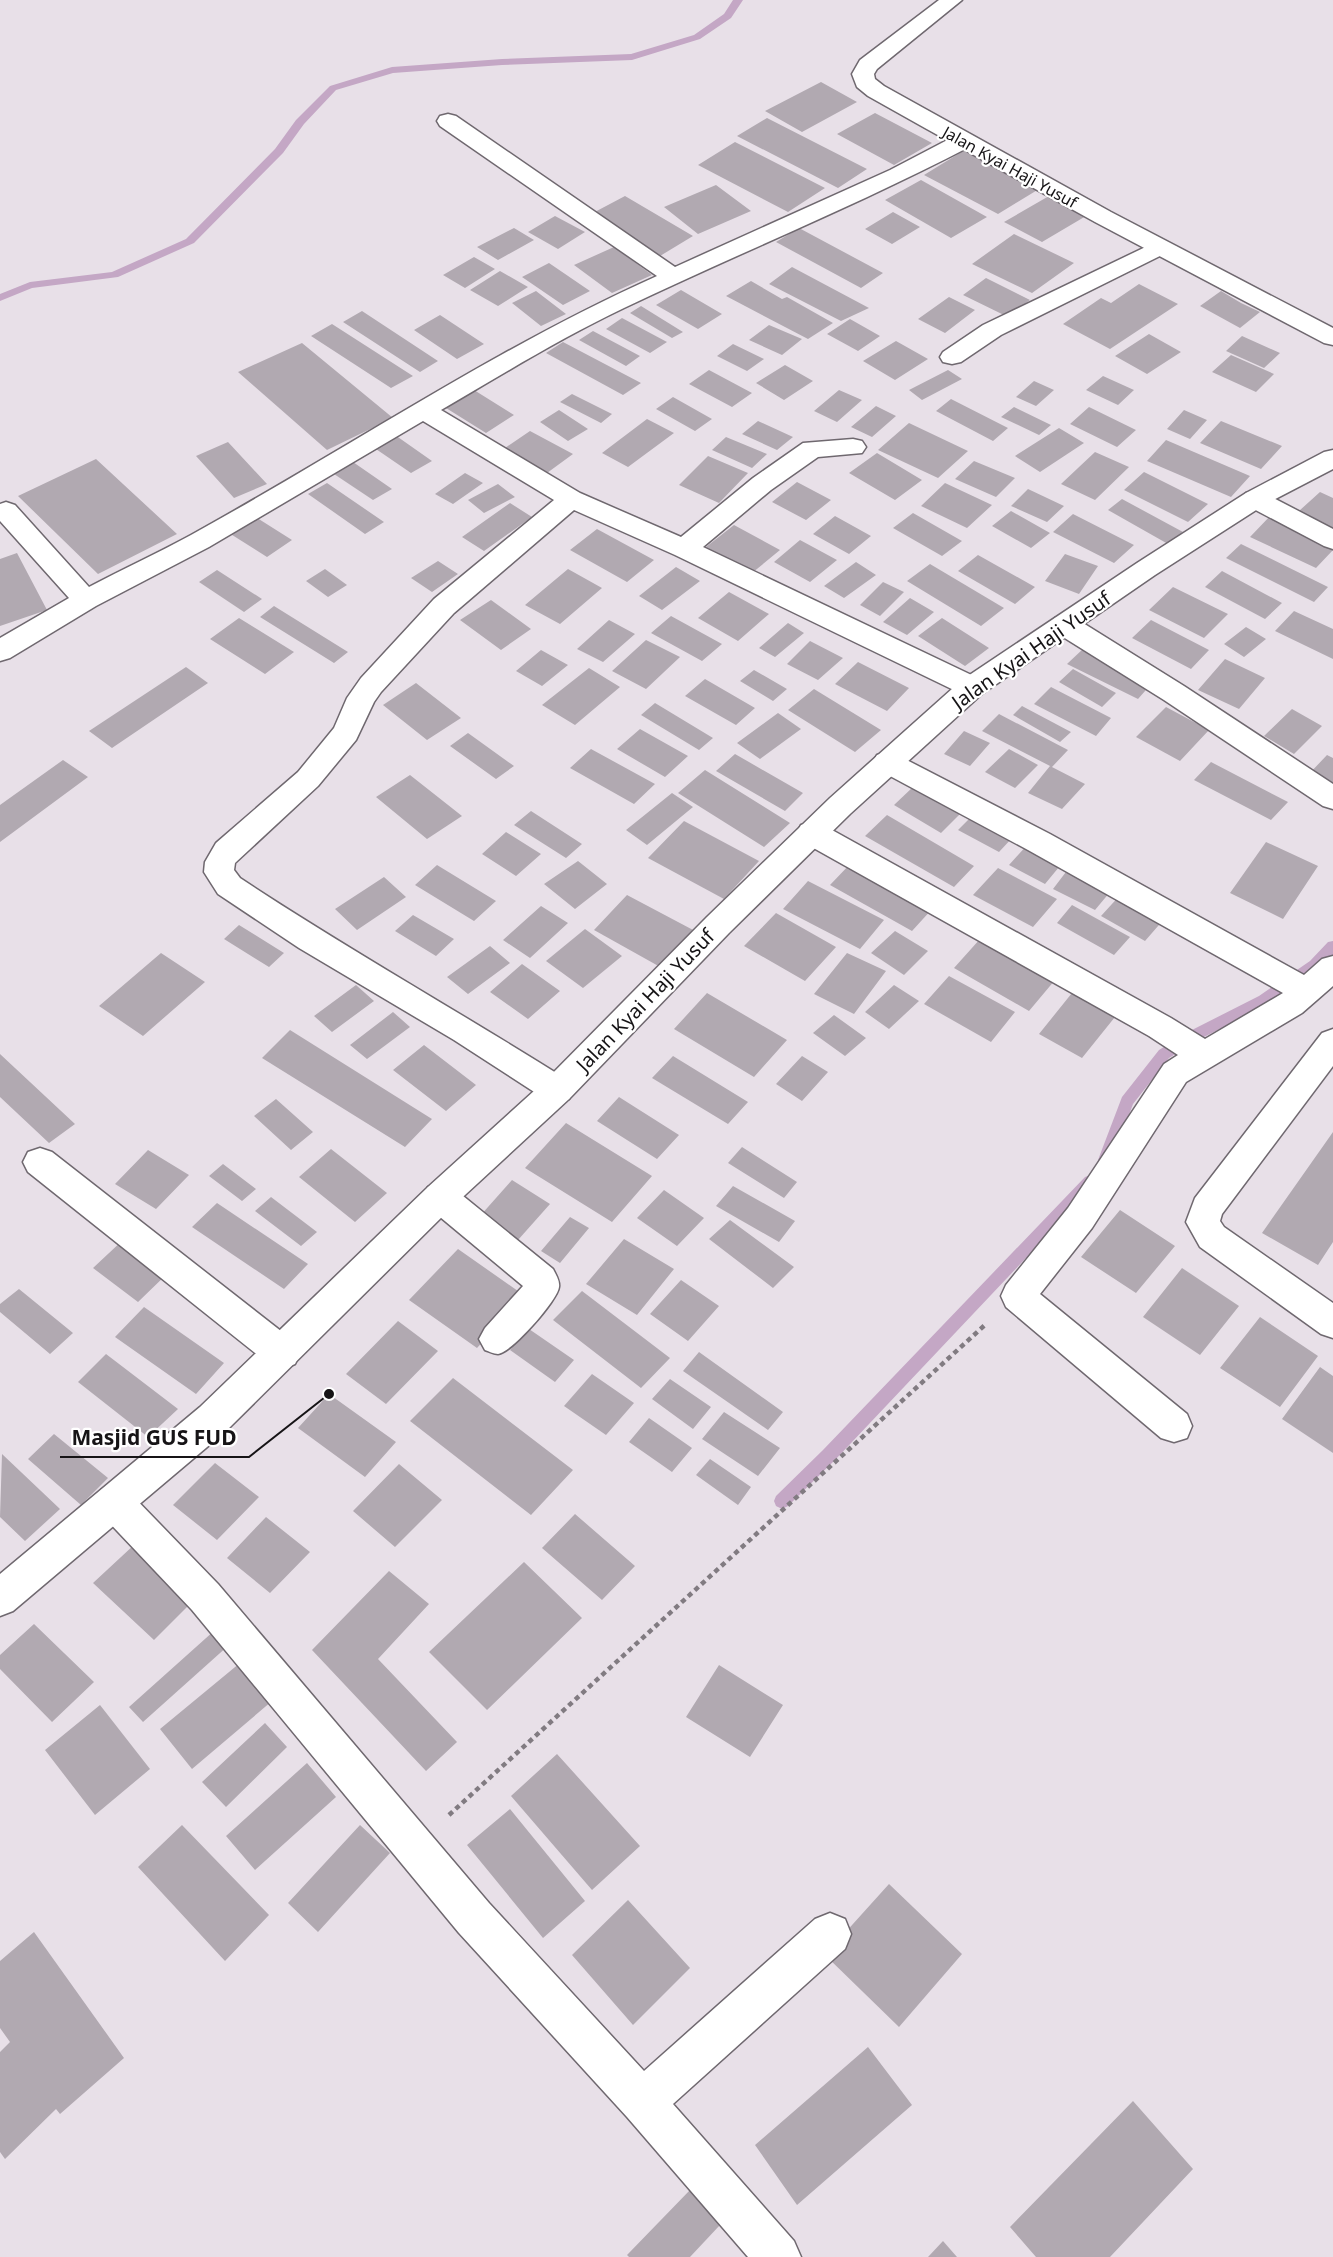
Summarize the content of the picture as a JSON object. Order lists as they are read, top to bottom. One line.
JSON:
{"streets":{"street":["Jalan Kyai Haji Yusuf"]},"places":["Masjid GUS FUD"]}
